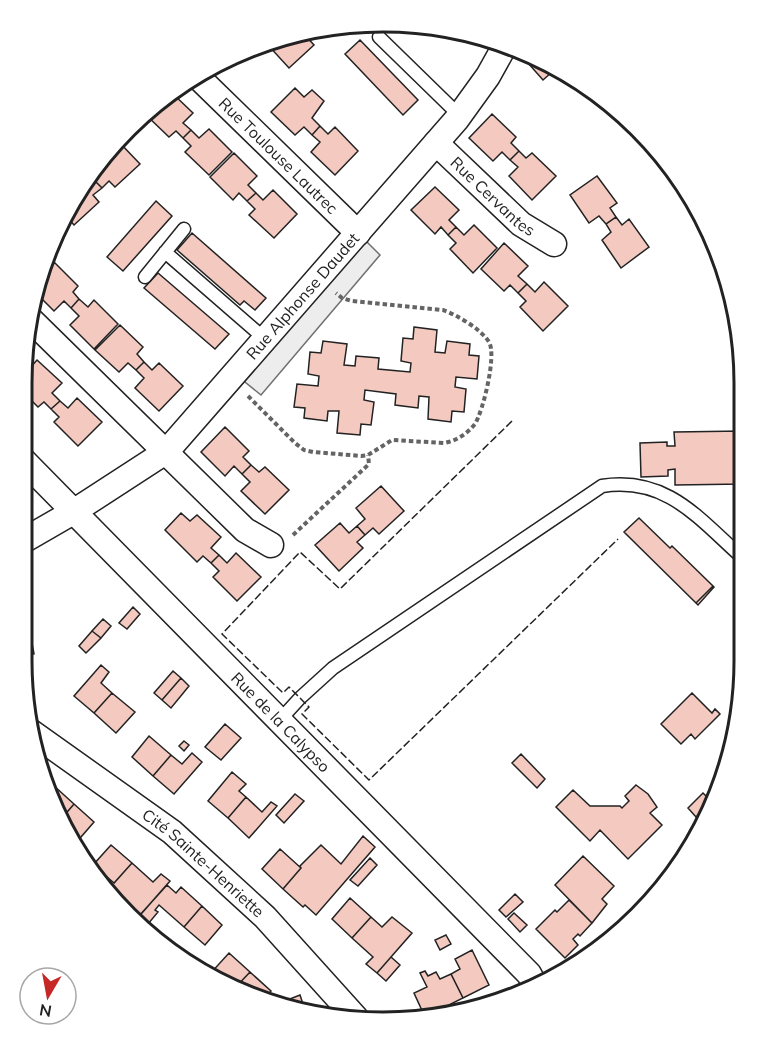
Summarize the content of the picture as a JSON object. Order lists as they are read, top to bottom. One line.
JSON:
{"streets":{"street":["Rue Toulouse Lautrec","Rue Cervantes","Rue Alphonse Daudet","Rue de la Calypso","Cité Sainte-Henriette"]},"crossings":[["Rue Toulouse Lautrec","Rue Alphonse Daudet"],["Rue Cervantes","Rue Alphonse Daudet"],["Rue Alphonse Daudet","Rue de la Calypso"]],"north":"bottom"}
